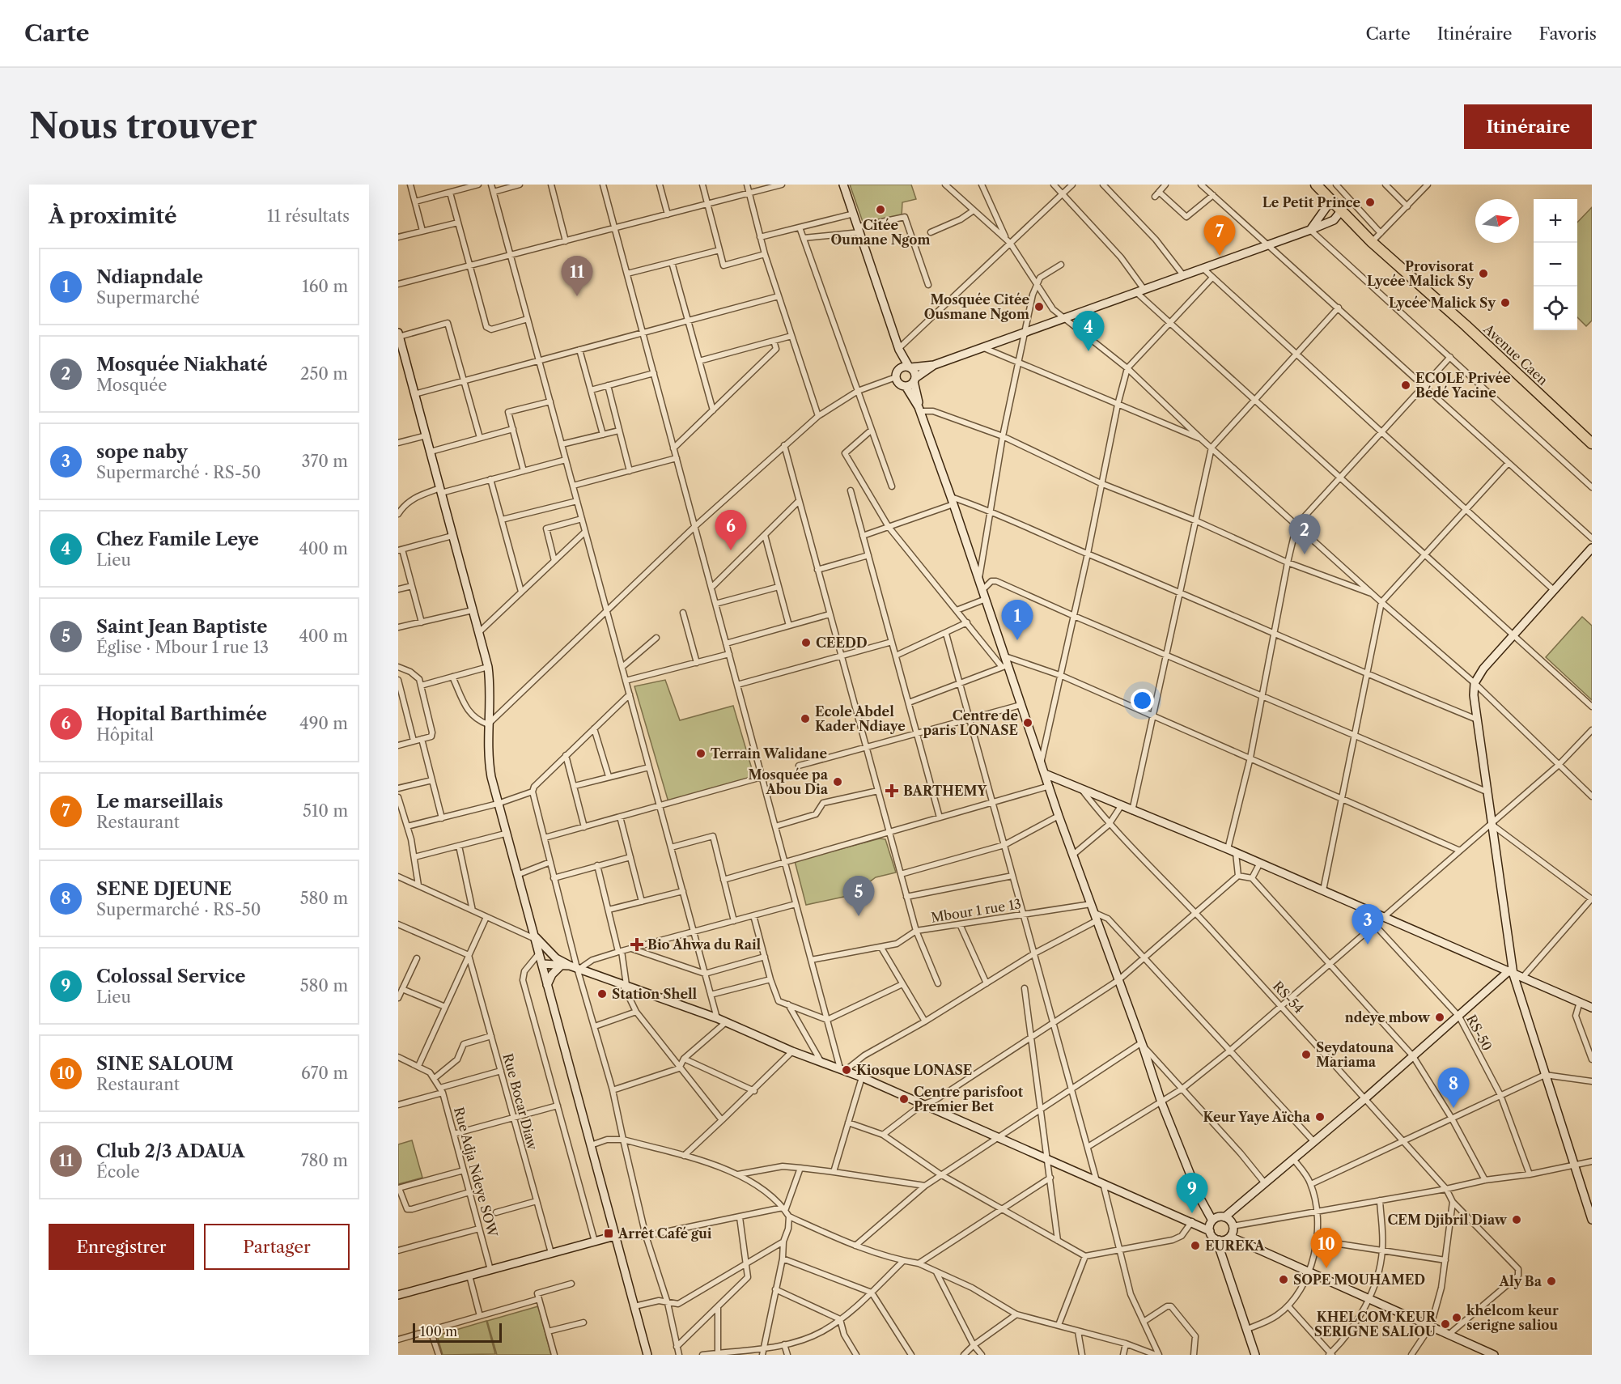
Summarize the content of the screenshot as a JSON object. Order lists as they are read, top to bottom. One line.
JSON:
{"streets":{"highway":["Avenue Caen"],"street":["Mbour 1 rue 13","RS-54","RS-50","Rue Bocar Diaw","Rue Adja Ndeye SOW"]},"places":{"other":["Le Petit Prince","Citée Oumane Ngom","Provisorat Lycée Malick Sy","Lycée Malick Sy","Mosquée Citée Ousmane Ngom","ECOLE Privée Bédé Yacine","CEEDD","Ecole Abdel Kader Ndiaye","Centre de paris LONASE","Terrain Walidane","Mosquée pa Abou Dia","Station Shell","ndeye mbow","Seydatouna Mariama","Kiosque LONASE","Centre parisfoot Premier Bet","Keur Yaye Aïcha","CEM Djibril Diaw","EUREKA","SOPE MOUHAMED","Aly Ba","khelcom keur serigne saliou","KHELCOM KEUR SERIGNE SALIOU"],"health":["BARTHEMY","Bio Ahwa du Rail"],"transit":["Arrêt Café gui"]},"scale_bar":"100 m","north":"right","page":{"header":"Carte","nav":["Carte","Itinéraire","Favoris"],"buttons":["Itinéraire",["Enregistrer","Partager"]],"title":"Nous trouver","heading":["À proximité","11 résultats"],"map_buttons":["+","−"],"pins":["7","11","4","6","2","1","5","3","8","9","10"],"list":[{"mark":"1","name":"Ndiapndale","note":"Supermarché","value":"160 m"},{"mark":"2","name":"Mosquée Niakhaté","note":"Mosquée","value":"250 m"},{"mark":"3","name":"sope naby","note":"Supermarché · RS-50","value":"370 m"},{"mark":"4","name":"Chez Famile Leye","note":"Lieu","value":"400 m"},{"mark":"5","name":"Saint Jean Baptiste","note":"Église · Mbour 1 rue 13","value":"400 m"},{"mark":"6","name":"Hopital Barthimée","note":"Hôpital","value":"490 m"},{"mark":"7","name":"Le marseillais","note":"Restaurant","value":"510 m"},{"mark":"8","name":"SENE DJEUNE","note":"Supermarché · RS-50","value":"580 m"},{"mark":"9","name":"Colossal Service","note":"Lieu","value":"580 m"},{"mark":"10","name":"SINE SALOUM","note":"Restaurant","value":"670 m"},{"mark":"11","name":"Club 2/3 ADAUA","note":"École","value":"780 m"}],"scale":"100 m"}}
